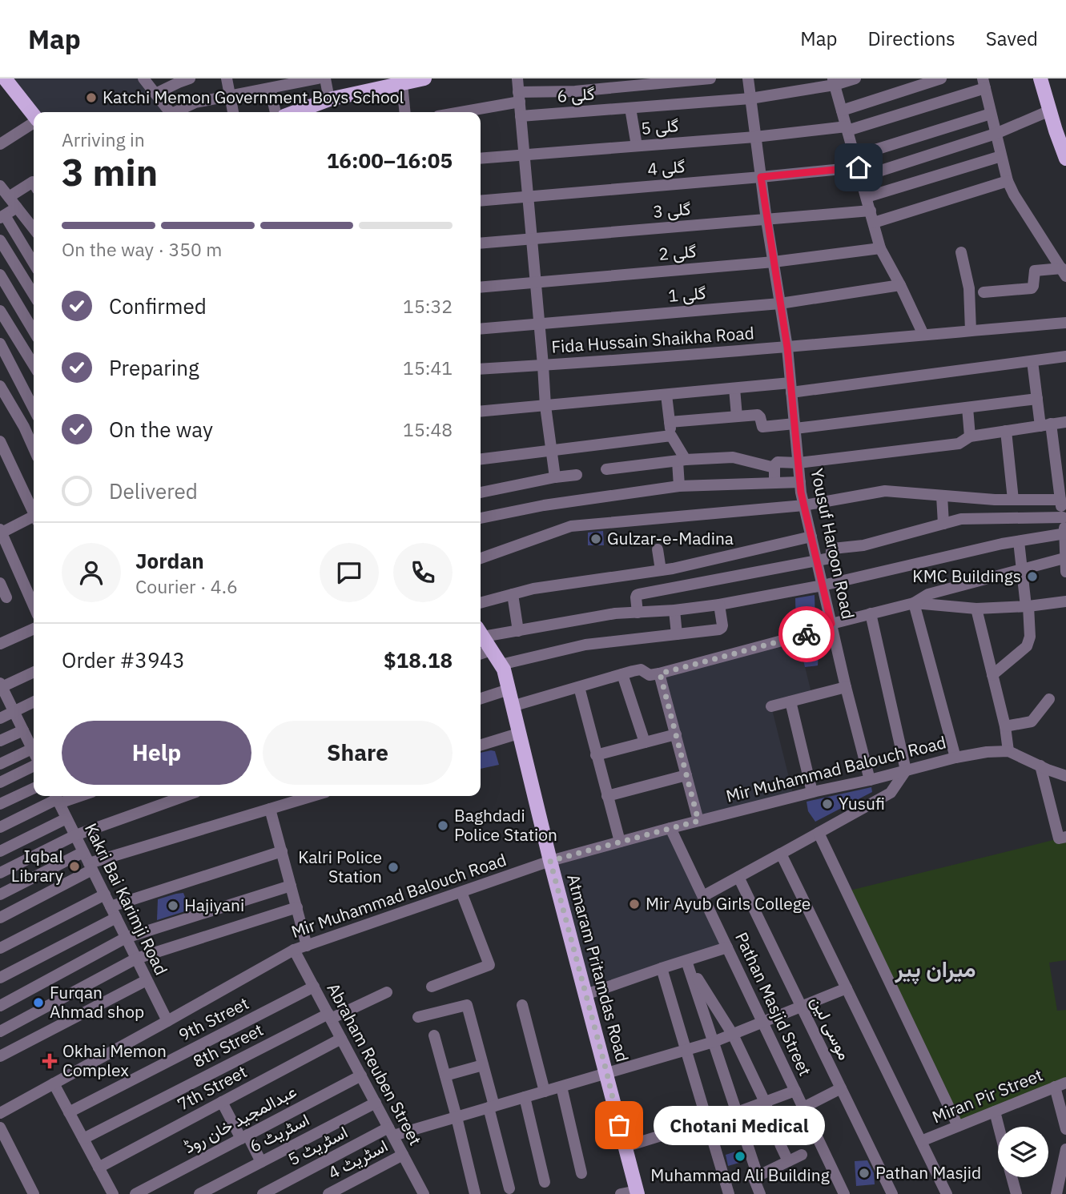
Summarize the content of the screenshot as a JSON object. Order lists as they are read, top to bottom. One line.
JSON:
{"streets":{"main road":["Atmaram Pritamdas Road"],"street":["گلی 6","گلی 5","گلی 4","گلی 3","گلی 2","گلی 1","Fida Hussain Shaikha Road","Yousuf Haroon Road","Mir Muhammad Balouch Road","Kakri Bai Karimji Road","Pathan Masjid Street","9th Street","موسی لین","8th Street","Abraham Reuben Street","7th Street","Miran Pir Street","عبدالمجید خان روڈ","اسٹریٹ 6","اسٹریٹ 5","اسٹریٹ 4"]},"crossings":[["گلی 6","Yousuf Haroon Road"],["گلی 5","Yousuf Haroon Road"],["گلی 4","Yousuf Haroon Road"],["گلی 3","Yousuf Haroon Road"],["گلی 2","Yousuf Haroon Road"],["گلی 1","Yousuf Haroon Road"],["Fida Hussain Shaikha Road","Yousuf Haroon Road"],["Yousuf Haroon Road","Mir Muhammad Balouch Road"],["Mir Muhammad Balouch Road","Kakri Bai Karimji Road"],["Mir Muhammad Balouch Road","Atmaram Pritamdas Road"],["Mir Muhammad Balouch Road","Pathan Masjid Street"],["Mir Muhammad Balouch Road","Abraham Reuben Street"],["Atmaram Pritamdas Road","اسٹریٹ 5"],["Pathan Masjid Street","اسٹریٹ 5"],["9th Street","Abraham Reuben Street"],["موسی لین","اسٹریٹ 5"],["8th Street","Abraham Reuben Street"],["Abraham Reuben Street","7th Street"],["Abraham Reuben Street","عبدالمجید خان روڈ"],["Abraham Reuben Street","اسٹریٹ 6"],["Abraham Reuben Street","اسٹریٹ 5"],["Abraham Reuben Street","اسٹریٹ 4"]],"districts":["میران پیر"],"places":{"other":["Katchi Memon Government Boys School","Gulzar-e-Madina","KMC Buildings","Yusufi","Baghdadi Police Station","Iqbal Library","Kalri Police Station","Mir Ayub Girls College","Hajiyani","Furqan Ahmad shop","Chotani Medical","Muhammad Ali Building","Pathan Masjid"],"health":["Okhai Memon Complex"]},"page":{"header":"Map","nav":["Map","Directions","Saved"],"heading":["3 min","Arriving in","16:00–16:05"],"panel":["Jordan","Courier · 4.6","Order #3943","$18.18"],"bar":"On the way · 350 m","list":[["Confirmed","15:32"],["Preparing","15:41"],["On the way","15:48"],"Delivered"],"buttons":["Help","Share"],"bubble":"Chotani Medical"}}
